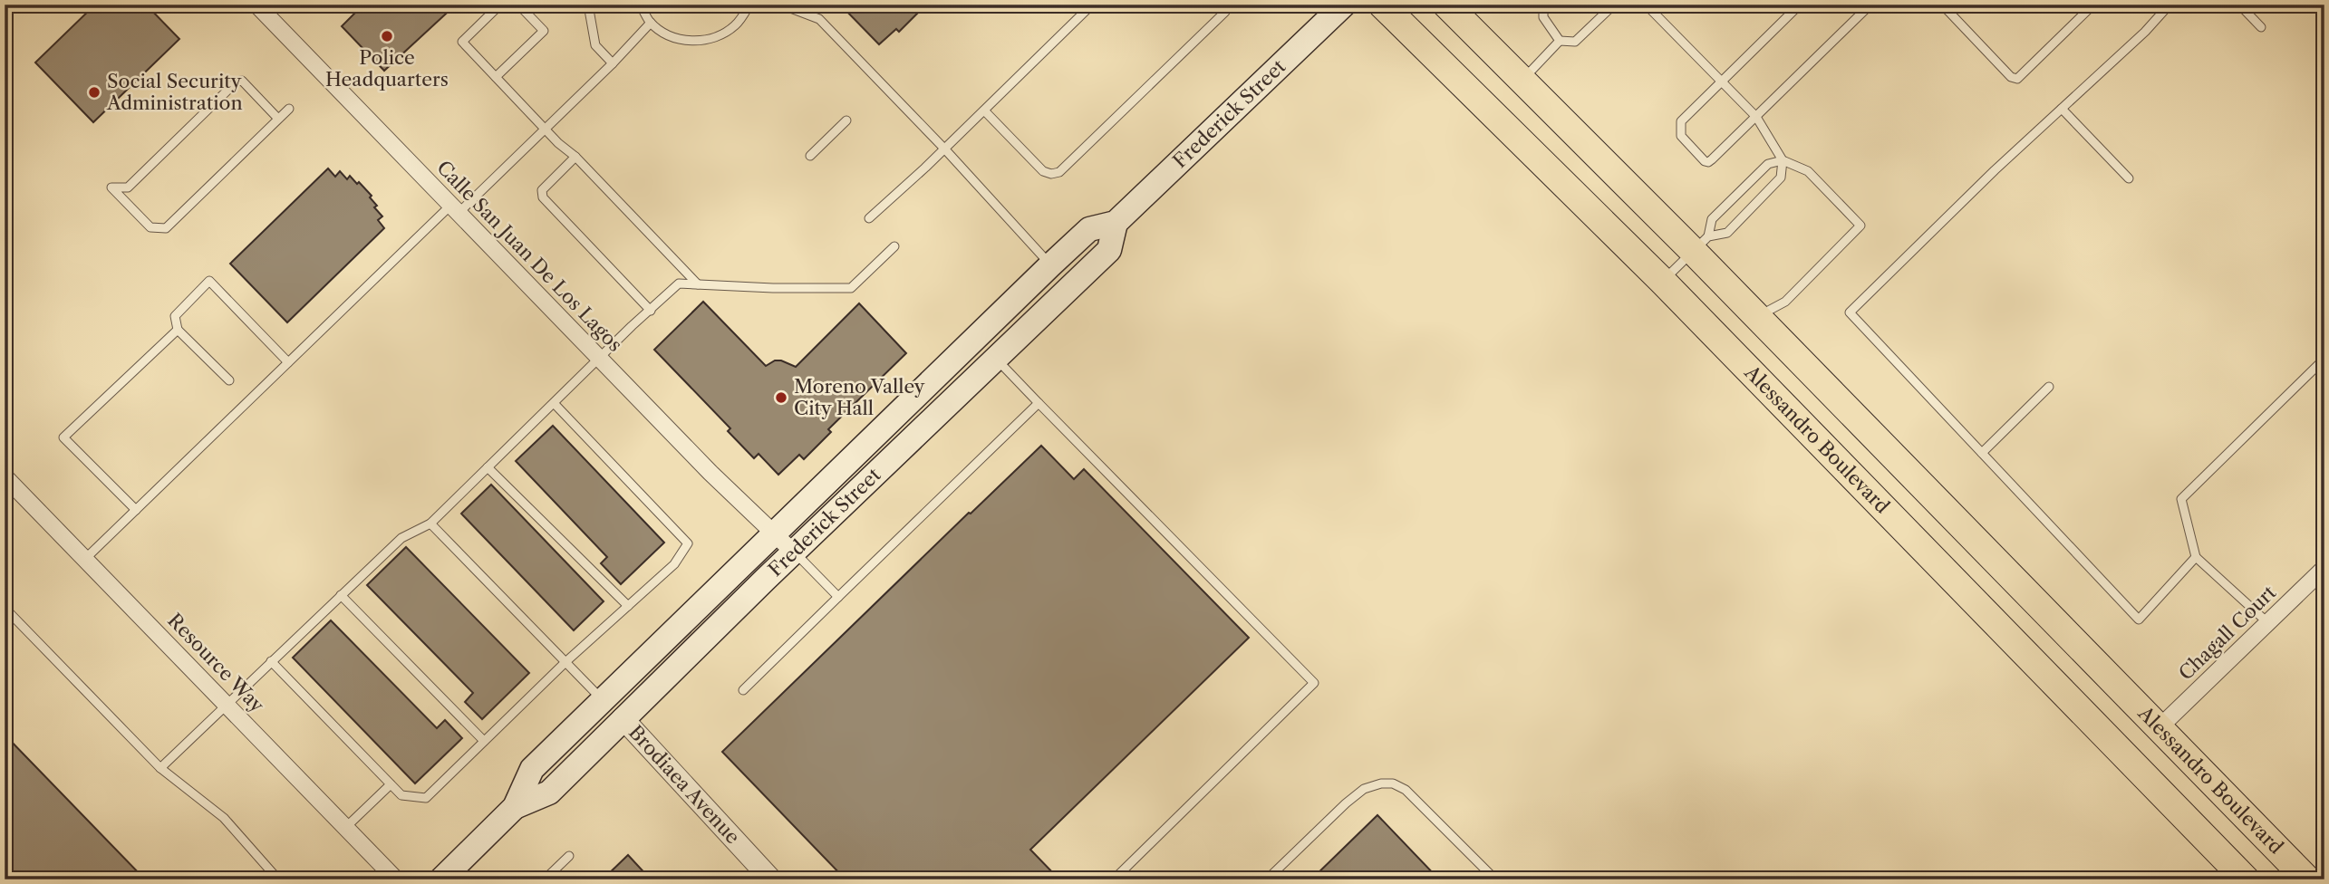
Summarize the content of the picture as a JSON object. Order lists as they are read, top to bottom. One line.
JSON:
{"streets":{"main road":["Frederick Street","Alessandro Boulevard"],"street":["Calle San Juan De Los Lagos","Chagall Court","Resource Way","Brodiaea Avenue"]},"crossings":[["Frederick Street","Calle San Juan De Los Lagos"],["Frederick Street","Brodiaea Avenue"],["Alessandro Boulevard","Chagall Court"]],"places":["Police Headquarters","Social Security Administration","Moreno Valley City Hall"]}
